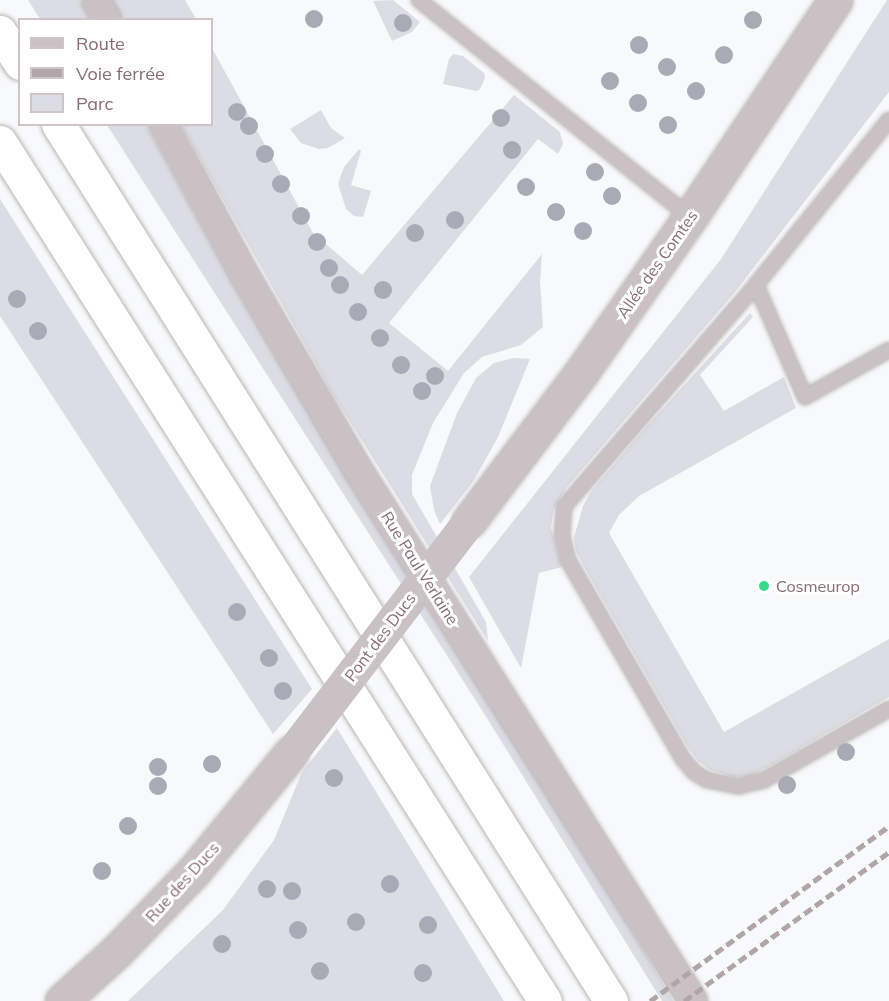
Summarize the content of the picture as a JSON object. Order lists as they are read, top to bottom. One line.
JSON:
{"streets":{"street":["Allée des Comtes","Rue Paul Verlaine","Pont des Ducs","Rue des Ducs"]},"crossings":[["Allée des Comtes","Pont des Ducs"],["Pont des Ducs","Rue des Ducs"]],"places":["Cosmeurop"],"legend":["Route","Voie ferrée","Parc"]}
